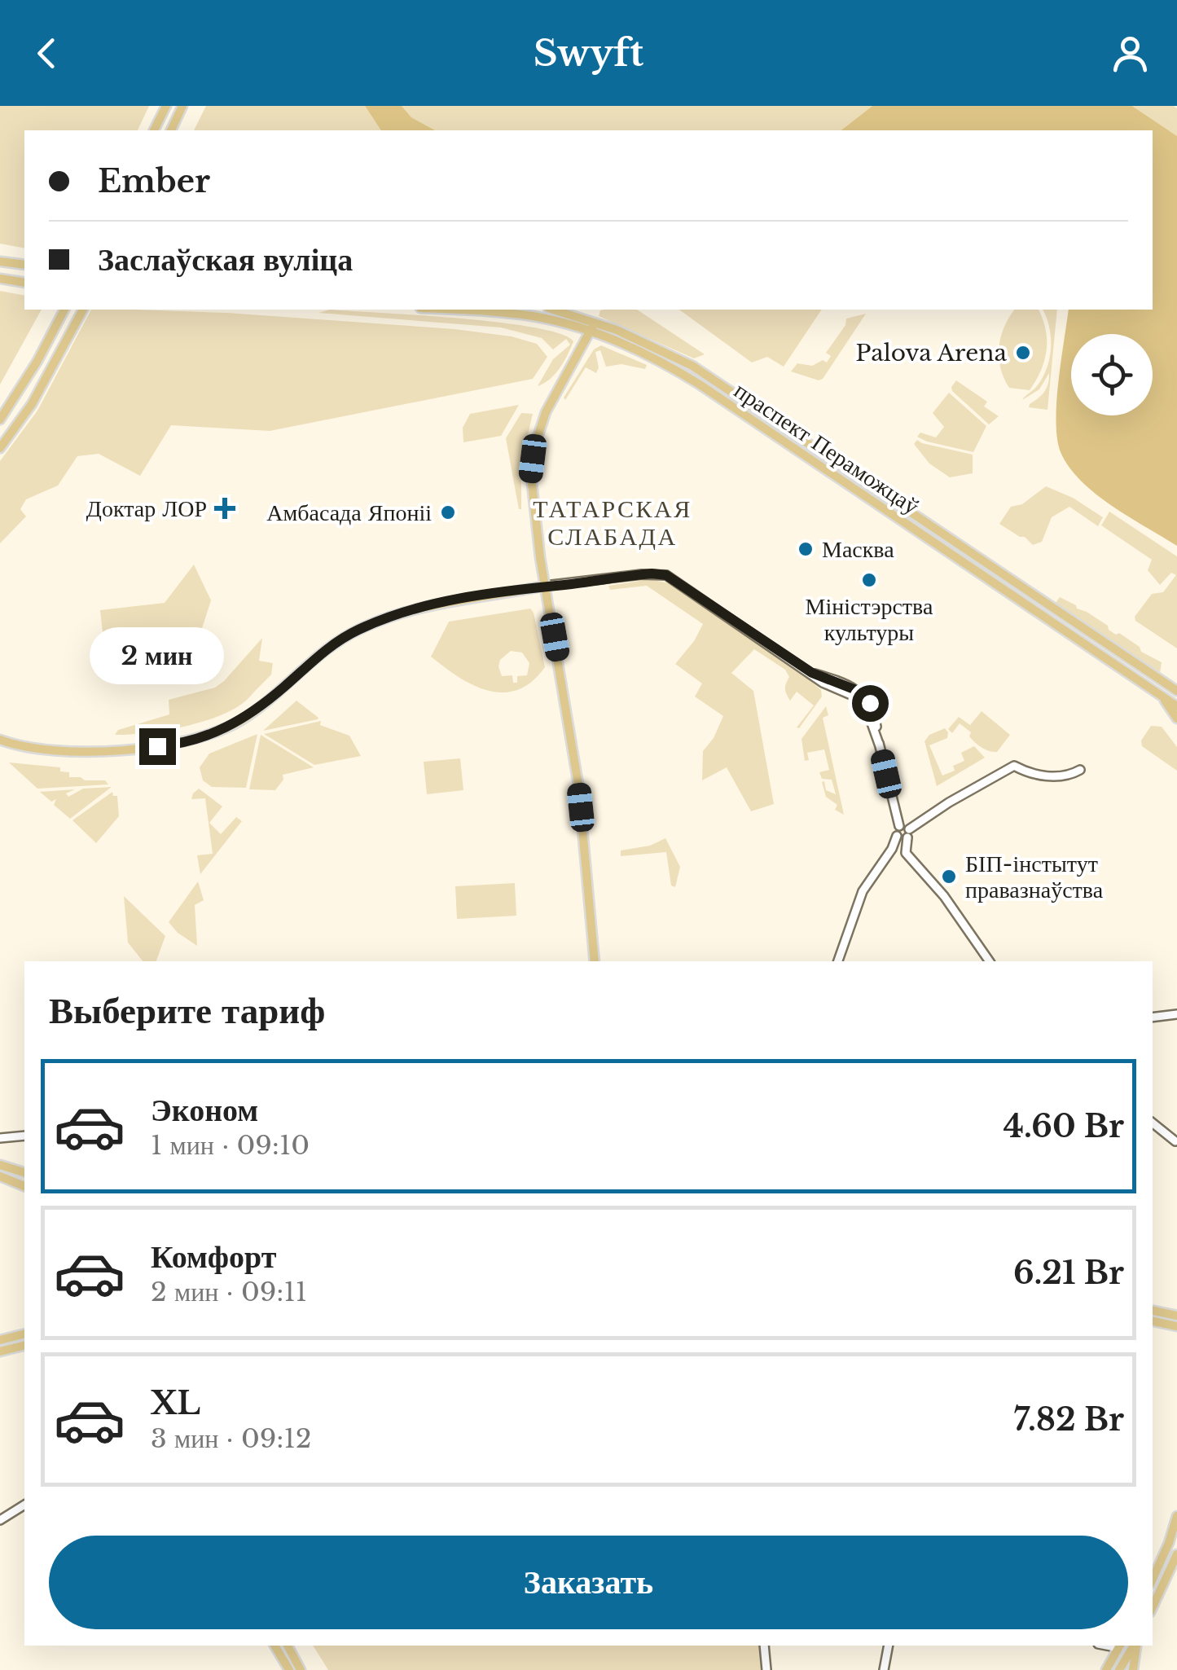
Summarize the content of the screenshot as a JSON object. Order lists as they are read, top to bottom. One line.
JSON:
{"streets":{"main road":["праспект Пераможцаў"]},"districts":["ТАТАРСКАЯ СЛАБАДА"],"places":{"other":["Palova Arena","Амбасада Японіі","Масква","Міністэрства культуры","БІП-інстытут правазнаўства"],"health":["Доктар ЛОР"]},"page":{"header":"Swyft","banner":["Ember","Заслаўская вуліца"],"bubble":"2 мин","heading":"Выберите тариф","list":[{"name":"Эконом","note":"1 мин · 09:10","value":"4.60 Br"},{"name":"Комфорт","note":"2 мин · 09:11","value":"6.21 Br"},{"name":"XL","note":"3 мин · 09:12","value":"7.82 Br"}],"buttons":"Заказать"}}
